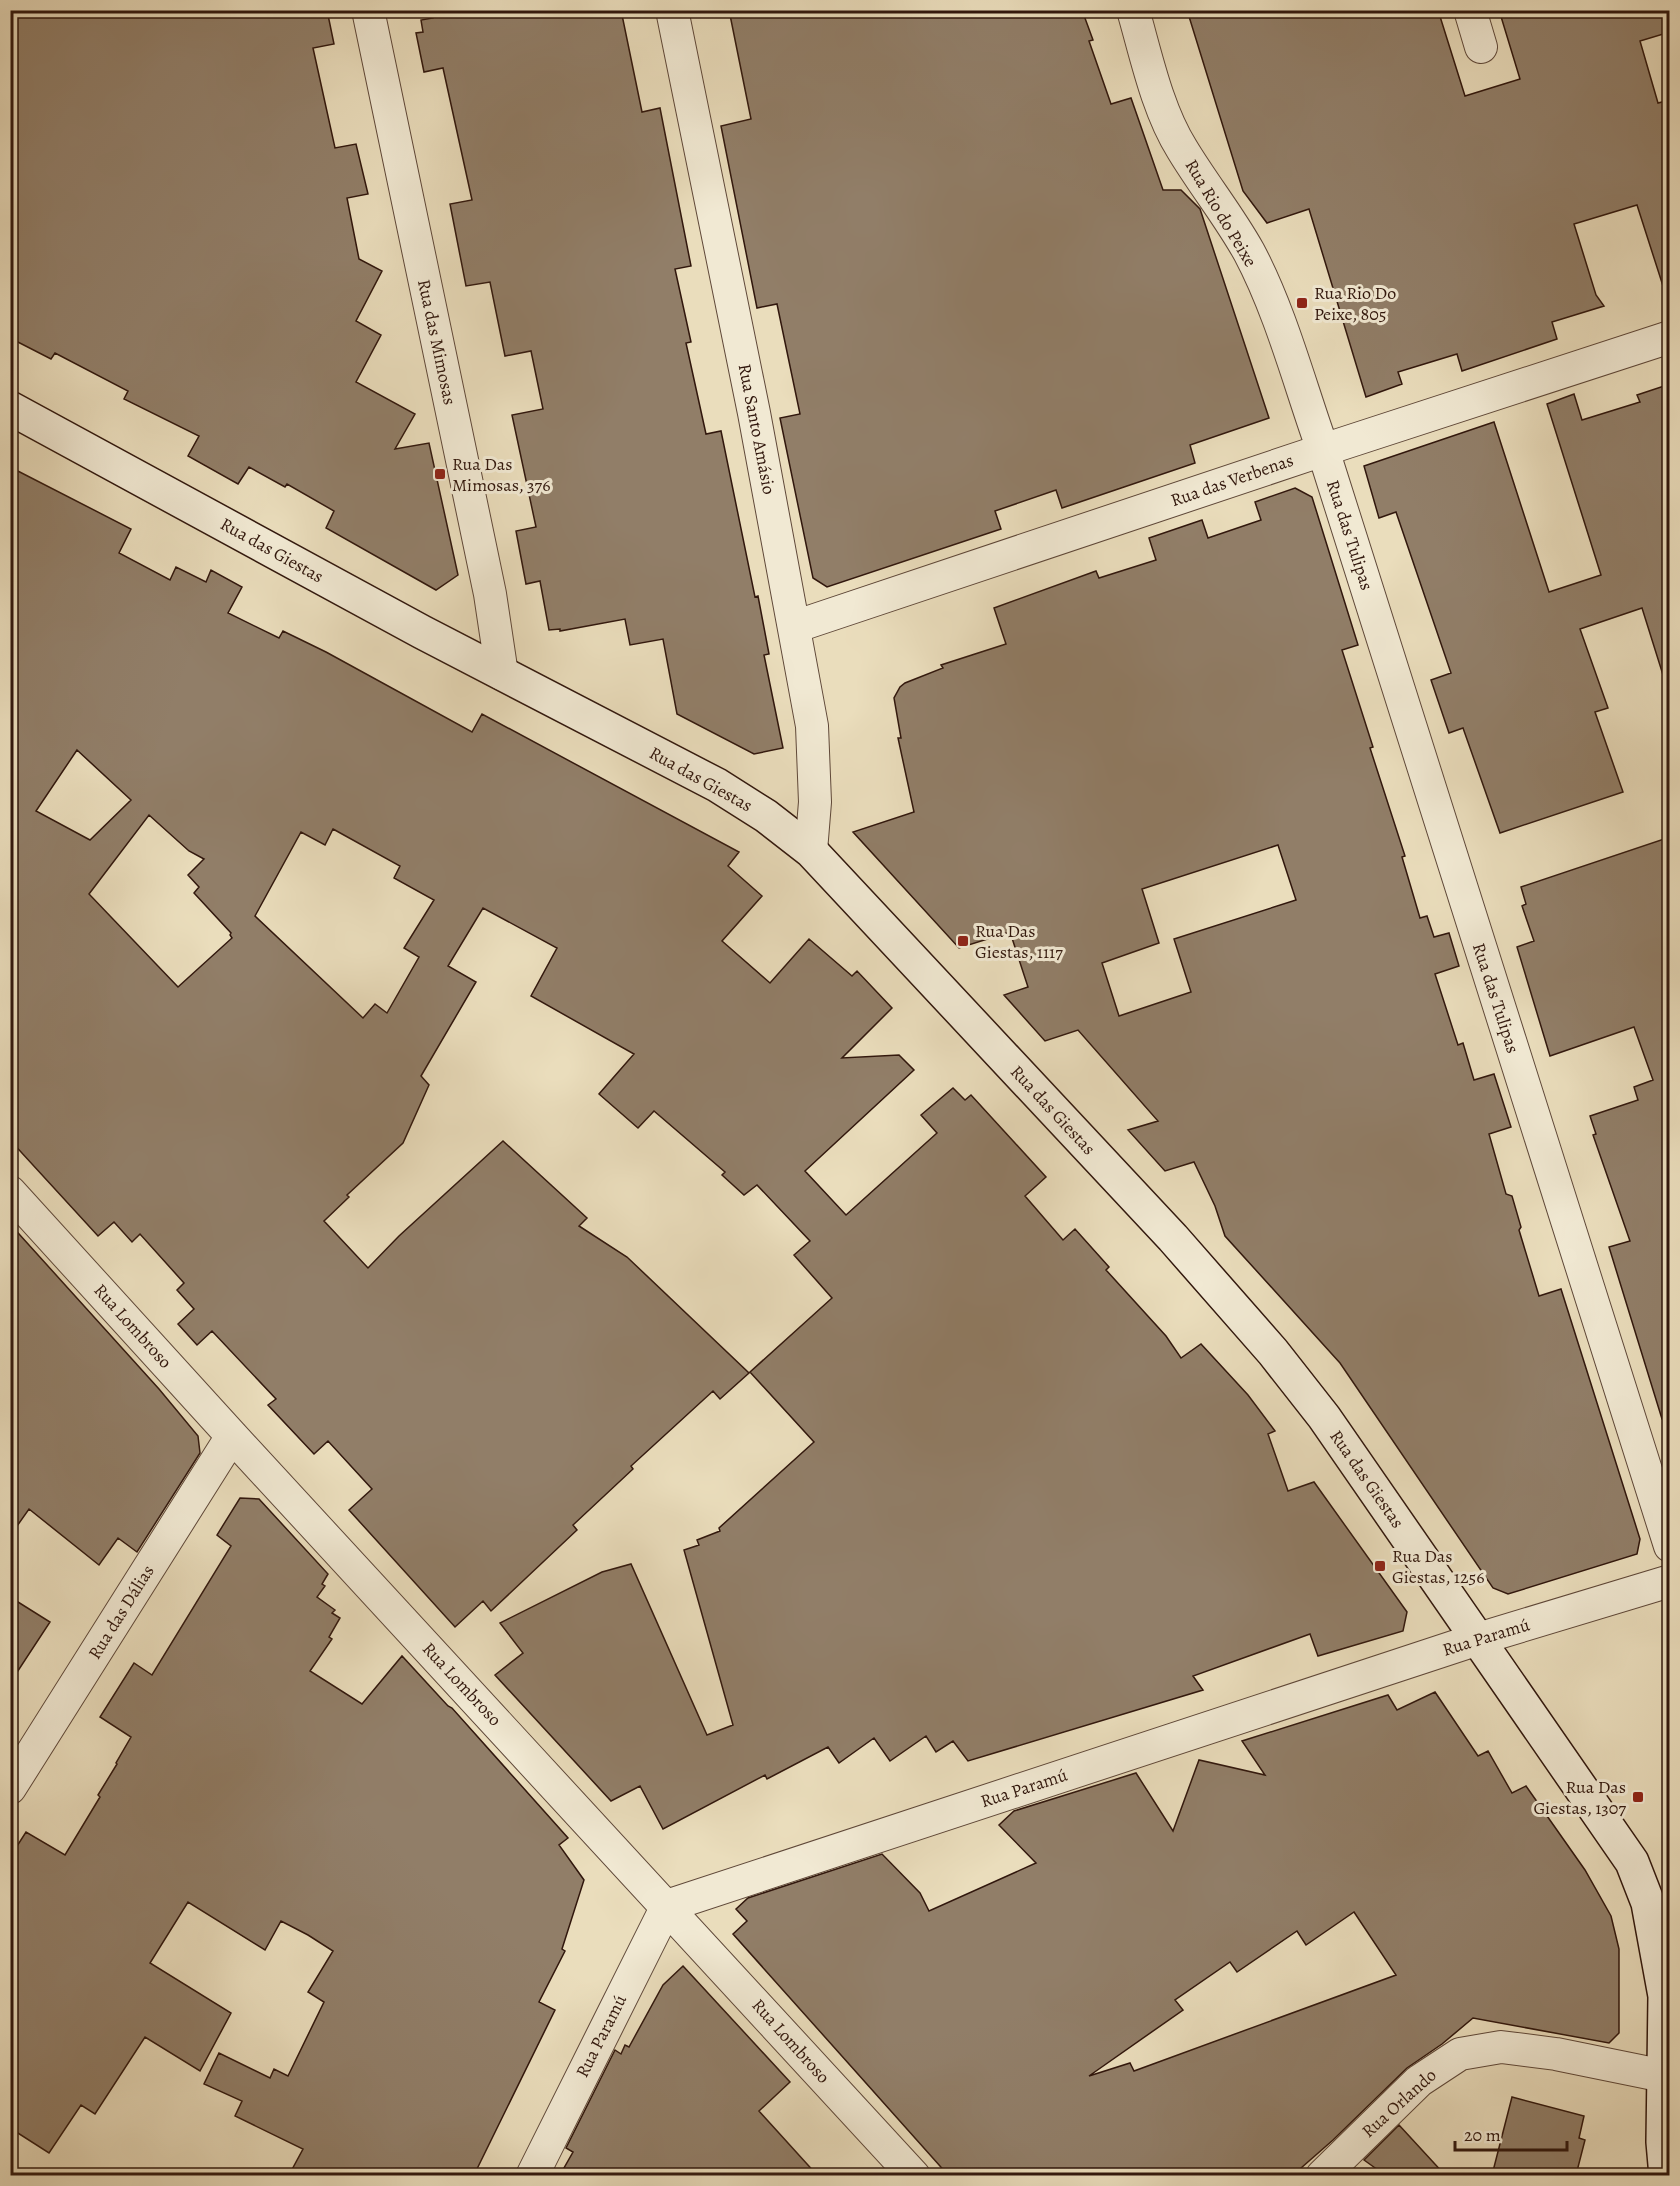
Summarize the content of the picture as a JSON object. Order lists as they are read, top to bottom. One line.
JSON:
{"streets":{"main road":["Rua das Giestas"],"street":["Rua Rio do Peixe","Rua das Mimosas","Rua Santo Amásio","Rua das Verbenas","Rua das Tulipas","Rua Lombroso","Rua das Dálias","Rua Paramú","Rua Orlando"]},"crossings":[["Rua Rio do Peixe","Rua das Verbenas"],["Rua Rio do Peixe","Rua das Tulipas"],["Rua das Mimosas","Rua das Giestas"],["Rua Santo Amásio","Rua das Verbenas"],["Rua Santo Amásio","Rua das Giestas"],["Rua das Verbenas","Rua das Tulipas"],["Rua das Giestas","Rua Paramú"],["Rua das Giestas","Rua Orlando"],["Rua Lombroso","Rua das Dálias"],["Rua Lombroso","Rua Paramú"]],"places":{"transit":["Rua Rio Do Peixe, 805","Rua Das Mimosas, 376","Rua Das Giestas, 1117","Rua Das Giestas, 1256","Rua Das Giestas, 1307"]},"scale_bar":"20 m"}
